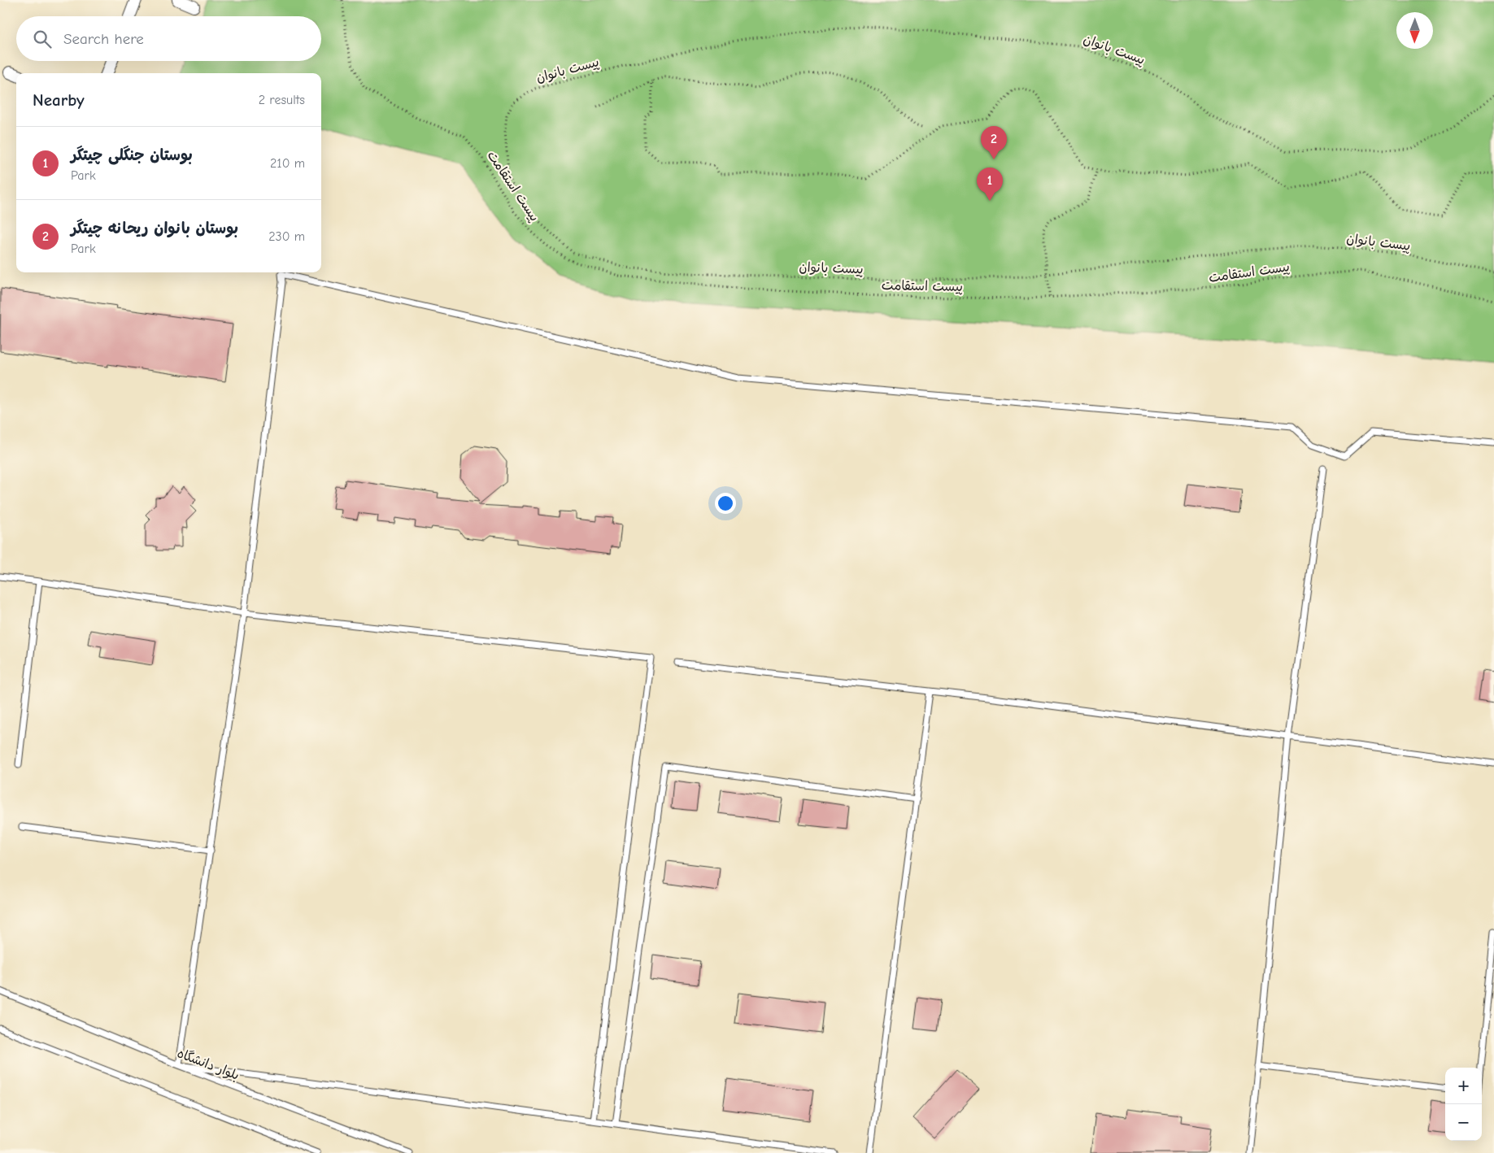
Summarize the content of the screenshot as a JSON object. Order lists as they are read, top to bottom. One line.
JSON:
{"streets":{"lane":["بلوار دانشگاه"],"path":["پیست بانوان","پیست استقامت"]},"north":"bottom","page":{"search":"Search here","heading":["Nearby","2 results"],"pins":["2","1"],"list":[{"mark":"1","name":"بوستان جنگلی چیتگر","note":"Park","value":"210 m"},{"mark":"2","name":"بوستان بانوان ریحانه چیتگر","note":"Park","value":"230 m"}],"map_buttons":["+","−"]}}
